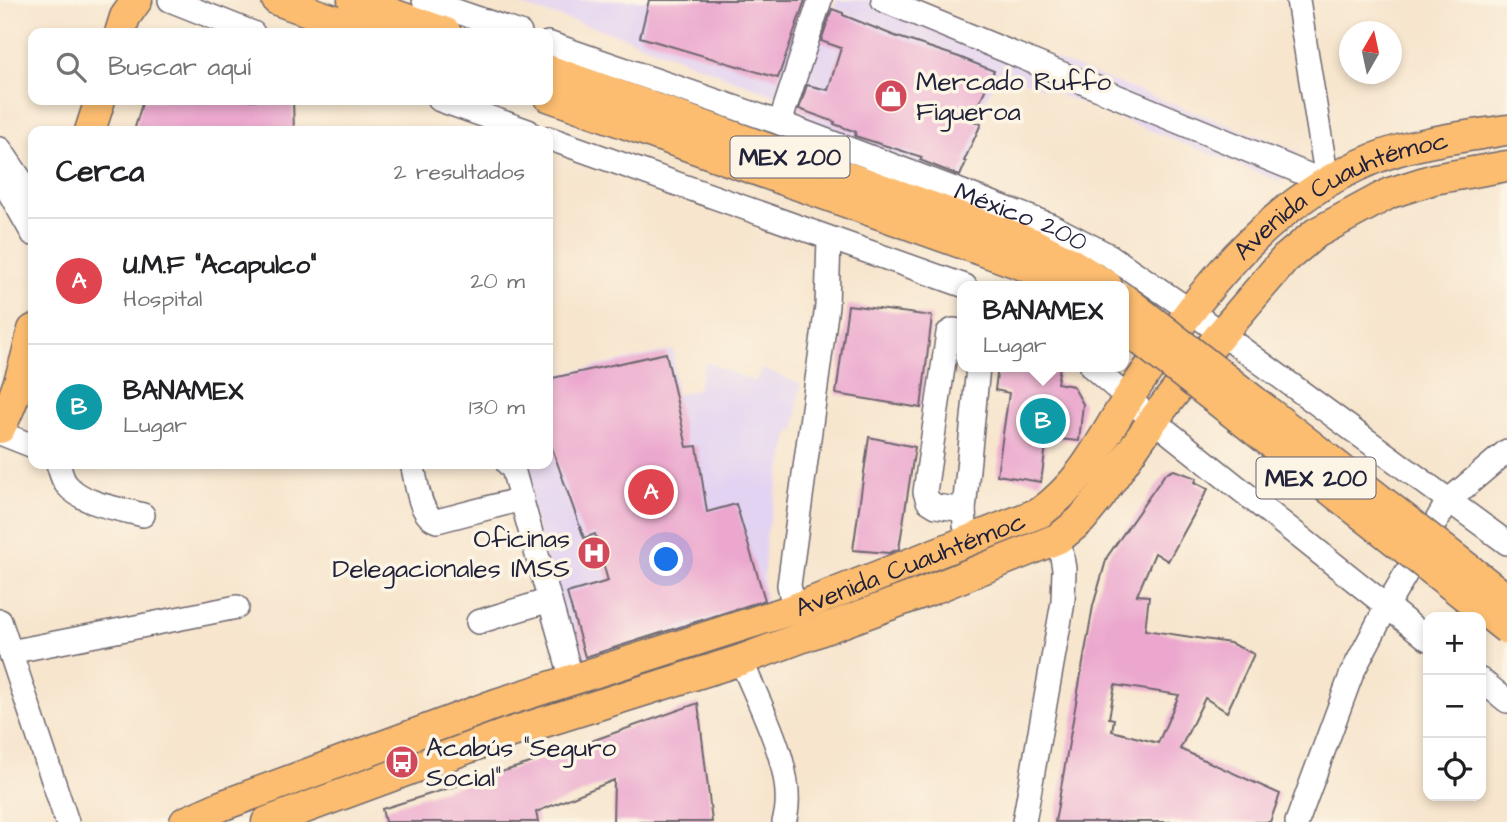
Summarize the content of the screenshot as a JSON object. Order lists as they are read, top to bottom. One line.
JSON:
{"streets":{"main road":["MEX 200","Avenida Cuauhtémoc","México 200"]},"crossings":[["Avenida Cuauhtémoc","México 200"]],"places":{"shop":["Mercado Ruffo Figueroa"],"hospital":["Oficinas Delegacionales IMSS"],"bus stop":["Acabús \"Seguro Social\""]},"north":"top","page":{"search":"Buscar aquí","heading":["Cerca","2 resultados"],"list":[{"mark":"A","name":"U.M.F \"Acapulco\"","note":"Hospital","value":"20 m"},{"mark":"B","name":"BANAMEX","note":"Lugar","value":"130 m"}],"popup":["BANAMEX","Lugar"],"pins":["B","A"],"map_buttons":["+","−"]}}
